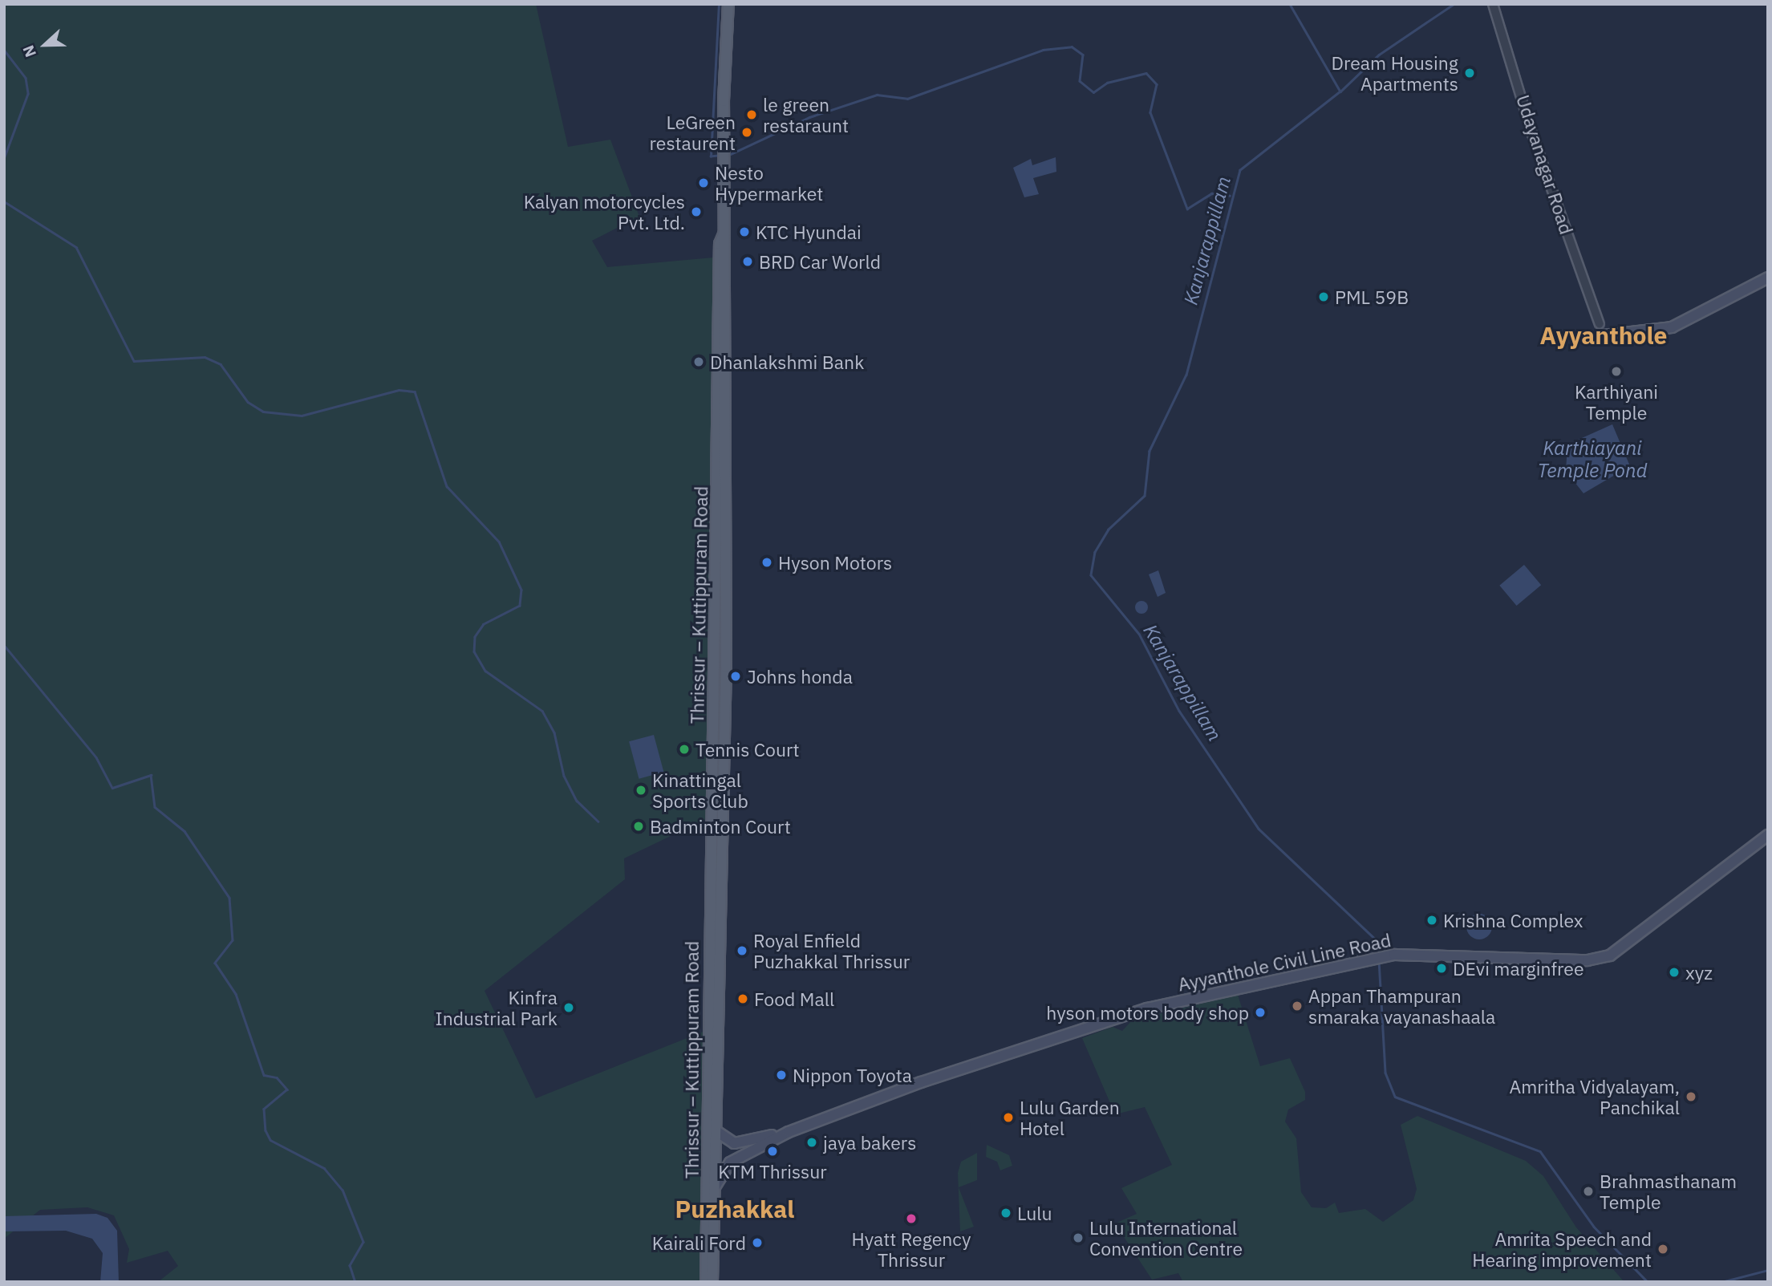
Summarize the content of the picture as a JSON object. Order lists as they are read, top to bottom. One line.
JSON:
{"streets":{"main road":["Thrissur – Kuttippuram Road","Ayyanthole Civil Line Road"],"street":["Udayanagar Road"]},"crossings":[["Thrissur – Kuttippuram Road","Ayyanthole Civil Line Road"]],"districts":["Ayyanthole","Puzhakkal"],"water":["Kanjarappillam","Karthiayani Temple Pond"],"places":["Dream Housing Apartments","le green restaraunt","LeGreen restaurent","Nesto Hypermarket","Kalyan motorcycles Pvt. Ltd.","KTC Hyundai","BRD Car World","PML 59B","Dhanlakshmi Bank","Karthiyani Temple","Hyson Motors","Johns honda","Tennis Court","Kinattingal Sports Club","Badminton Court","Krishna Complex","Royal Enfield Puzhakkal Thrissur","DEvi marginfree","xyz","Food Mall","Appan Thampuran smaraka vayanashaala","Kinfra Industrial Park","hyson motors body shop","Nippon Toyota","Amritha Vidyalayam, Panchikal","Lulu Garden Hotel","jaya bakers","KTM Thrissur","Brahmasthanam Temple","Lulu","Hyatt Regency Thrissur","Lulu International Convention Centre","Kairali Ford","Amrita Speech and Hearing improvement"],"north":"left"}
